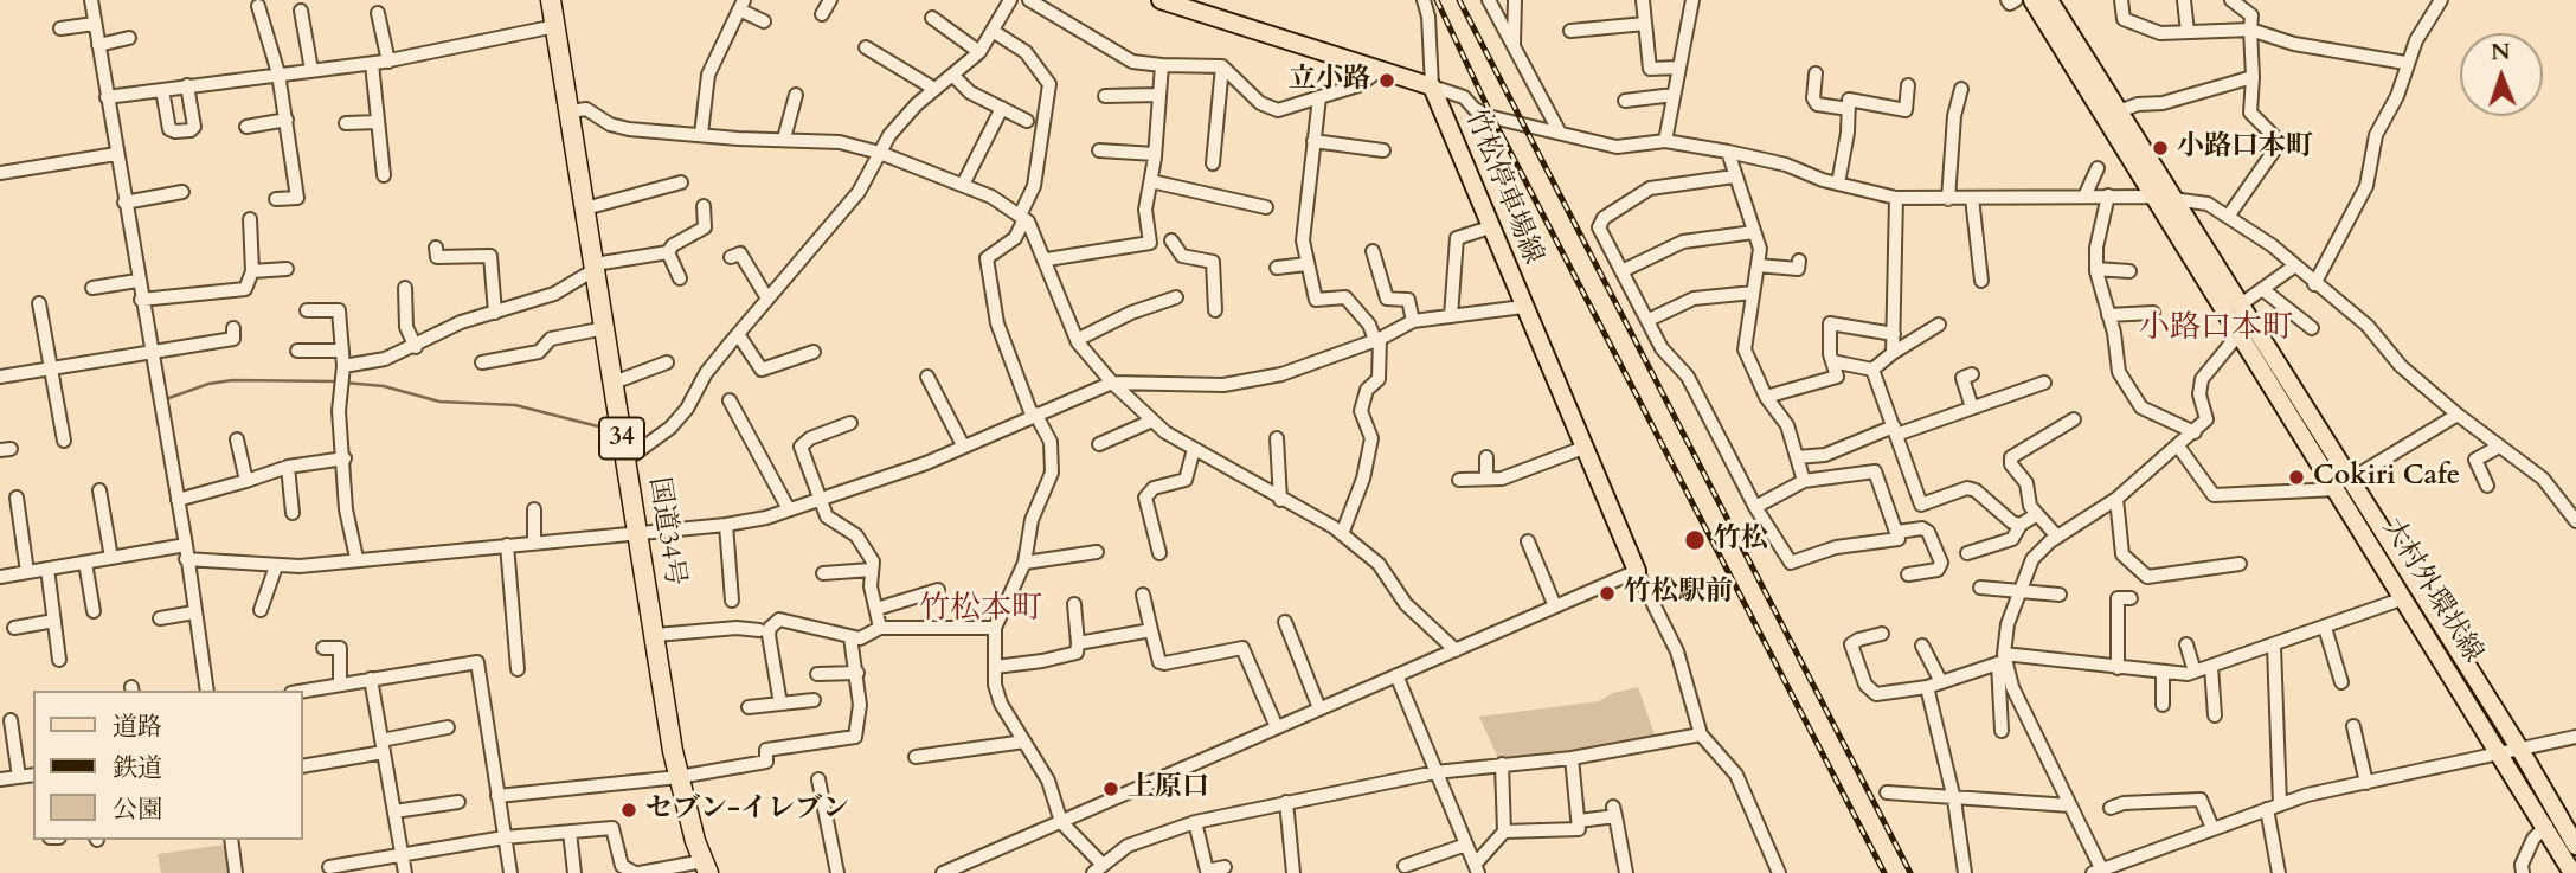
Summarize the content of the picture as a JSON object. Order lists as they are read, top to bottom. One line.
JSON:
{"streets":{"highway":["34","国道34号"],"main road":["竹松停車場線","大村外環状線"]},"districts":["小路口本町","竹松本町"],"places":["立小路","小路口本町","Cokiri Cafe","竹松","竹松駅前","上原口","セブン-イレブン"],"legend":["道路","鉄道","公園"],"north":"top"}
